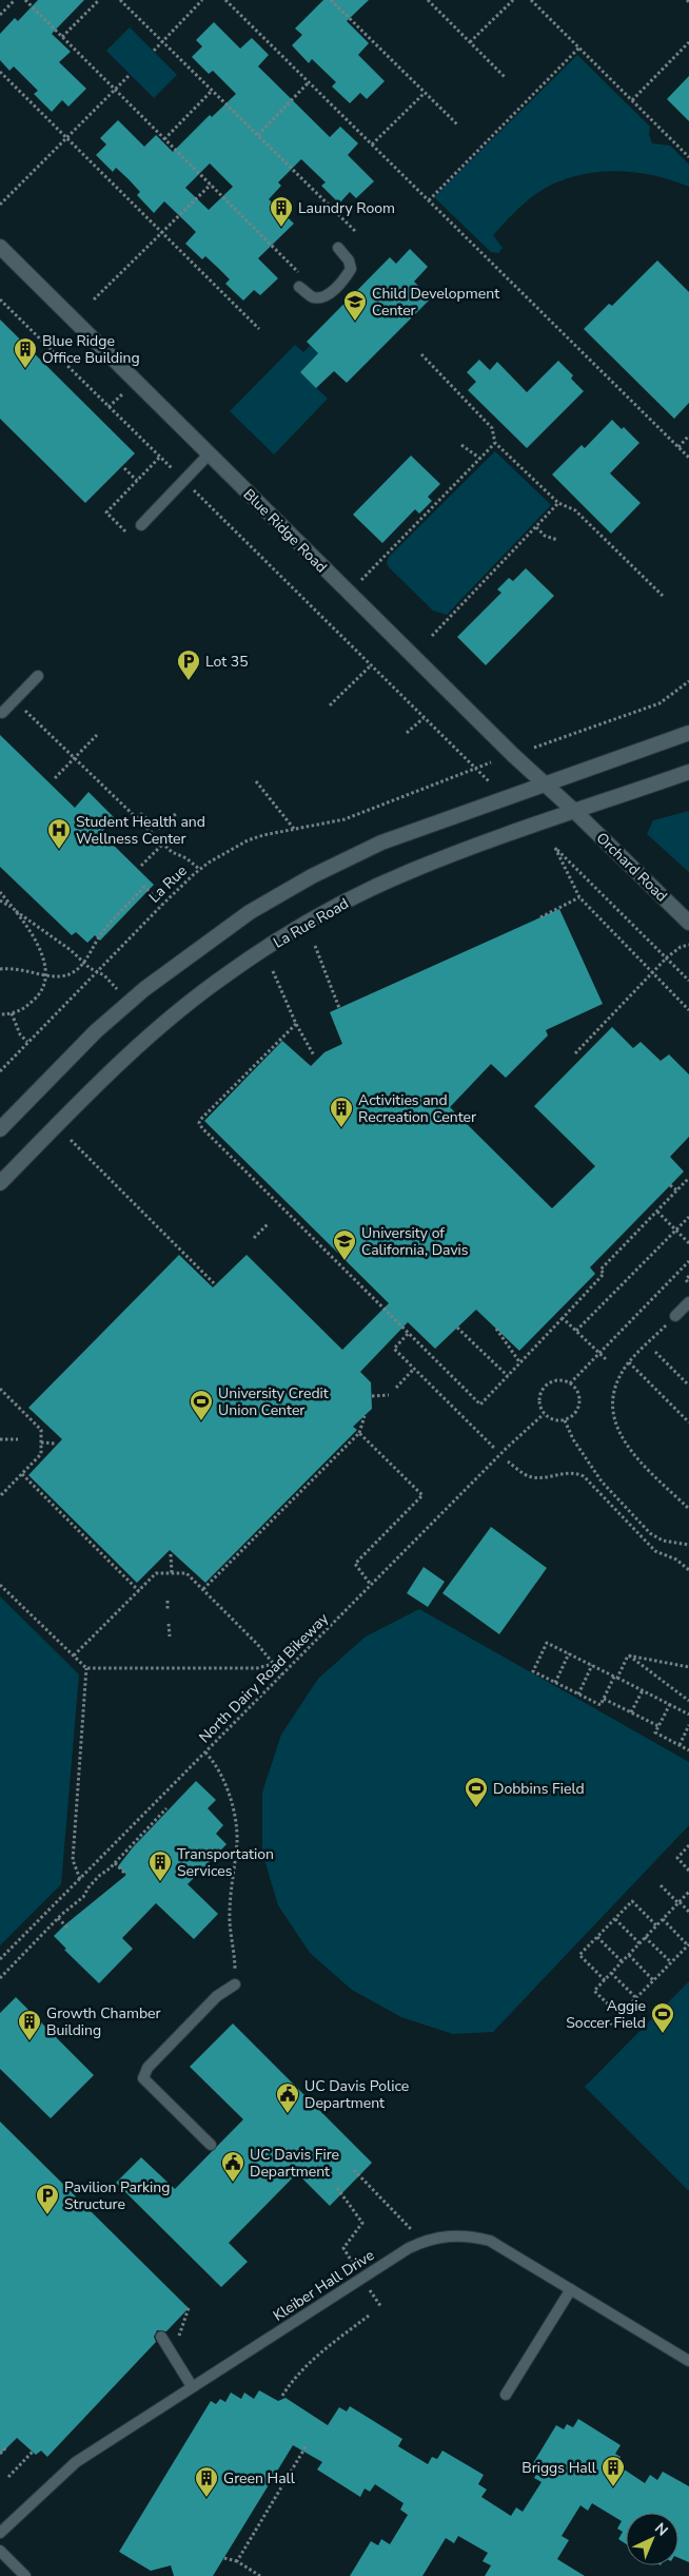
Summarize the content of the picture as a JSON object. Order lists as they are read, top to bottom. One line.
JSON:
{"streets":{"main road":["Blue Ridge Road","Orchard Road","La Rue Road"],"lane":["Kleiber Hall Drive"],"path":["La Rue","North Dairy Road Bikeway"]},"crossings":[["Blue Ridge Road","Orchard Road"],["Blue Ridge Road","La Rue Road"],["Orchard Road","La Rue Road"]],"places":{"building":["Laundry Room","Blue Ridge Office Building","Activities and Recreation Center","Transportation Services","Growth Chamber Building","Briggs Hall","Green Hall"],"school or university":["Child Development Center","University of California, Davis"],"parking":["Lot 35","Pavilion Parking Structure"],"hospital":["Student Health and Wellness Center"],"sports":["University Credit Union Center","Dobbins Field","Aggie Soccer Field"],"public building":["UC Davis Police Department","UC Davis Fire Department"]},"north":"top right"}
